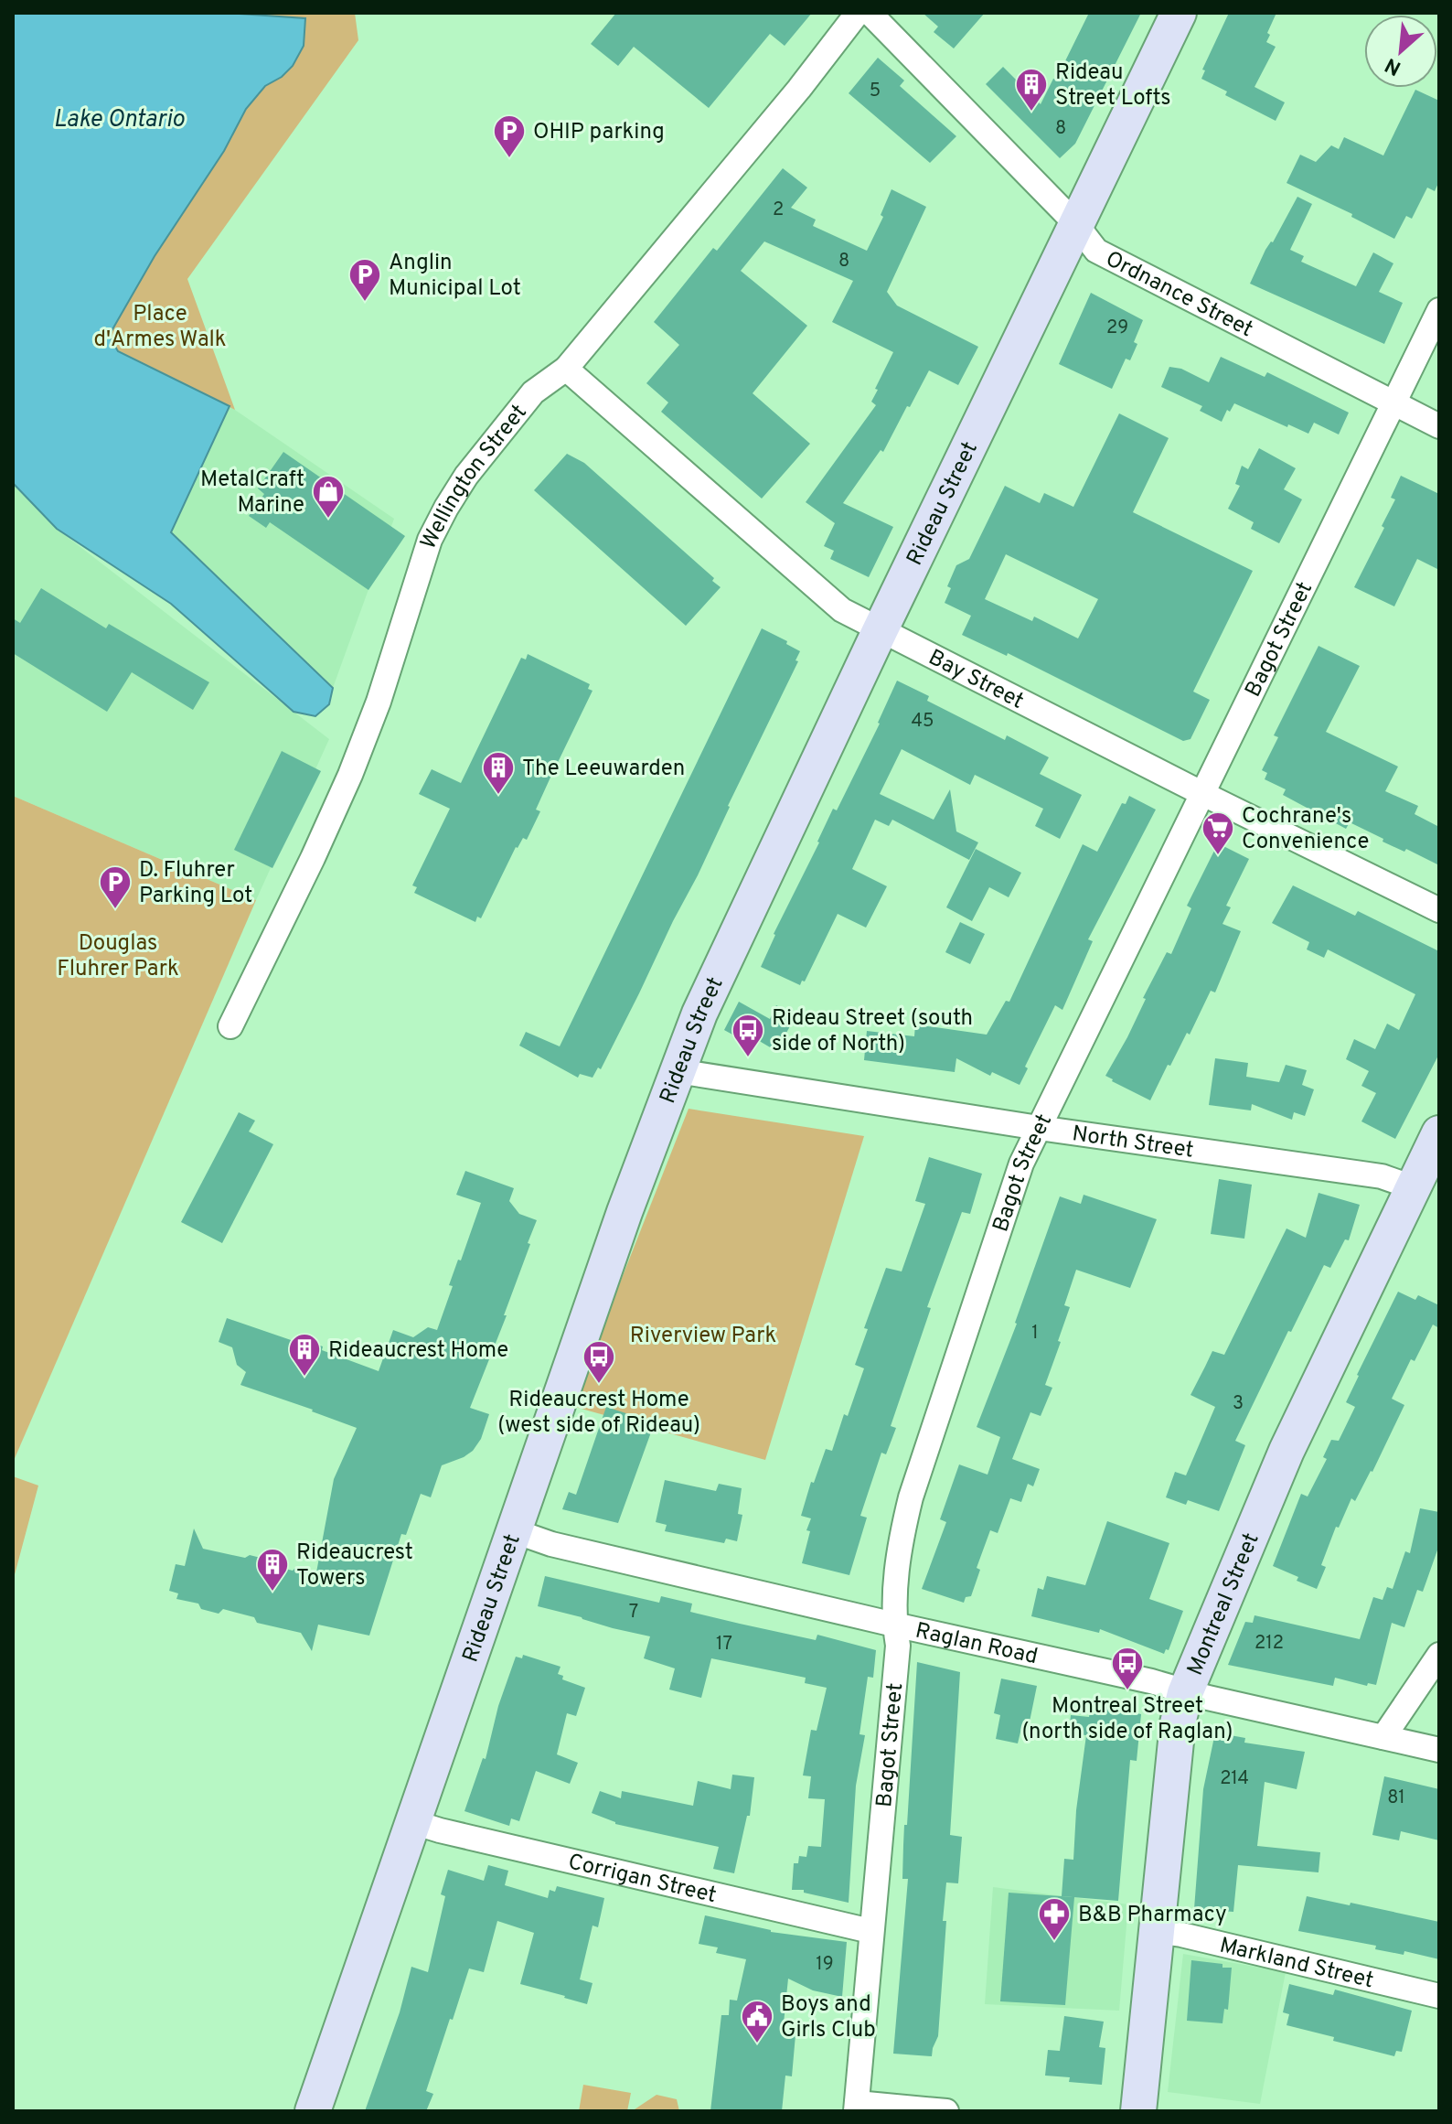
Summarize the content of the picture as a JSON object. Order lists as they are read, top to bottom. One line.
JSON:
{"streets":{"street":["Ordnance Street","Wellington Street","Rideau Street","Bagot Street","Bay Street","North Street","Montreal Street","Raglan Road","Corrigan Street","Markland Street"]},"crossings":[["Ordnance Street","Rideau Street"],["Ordnance Street","Bagot Street"],["Wellington Street","Bay Street"],["Rideau Street","Bay Street"],["Rideau Street","North Street"],["Rideau Street","Raglan Road"],["Rideau Street","Corrigan Street"],["Bagot Street","Bay Street"],["Bagot Street","North Street"],["Bagot Street","Raglan Road"],["Bagot Street","Corrigan Street"],["North Street","Montreal Street"],["Montreal Street","Raglan Road"],["Montreal Street","Markland Street"]],"water":["Lake Ontario"],"parks":["Place d'Armes Walk","Douglas Fluhrer Park","Riverview Park"],"places":{"building":["Rideau Street Lofts","The Leeuwarden","Rideaucrest Home","Rideaucrest Towers"],"parking":["OHIP parking","Anglin Municipal Lot","D. Fluhrer Parking Lot"],"shop":["MetalCraft Marine"],"supermarket":["Cochrane's Convenience"],"bus stop":["Rideau Street (south side of North)","Rideaucrest Home (west side of Rideau)","Montreal Street (north side of Raglan)"],"pharmacy":["B&B Pharmacy"],"public building":["Boys and Girls Club"]},"house_numbers":["5","8","2","8","29","45","1","3","7","212","17","214","81","19"],"north":"bottom left"}
